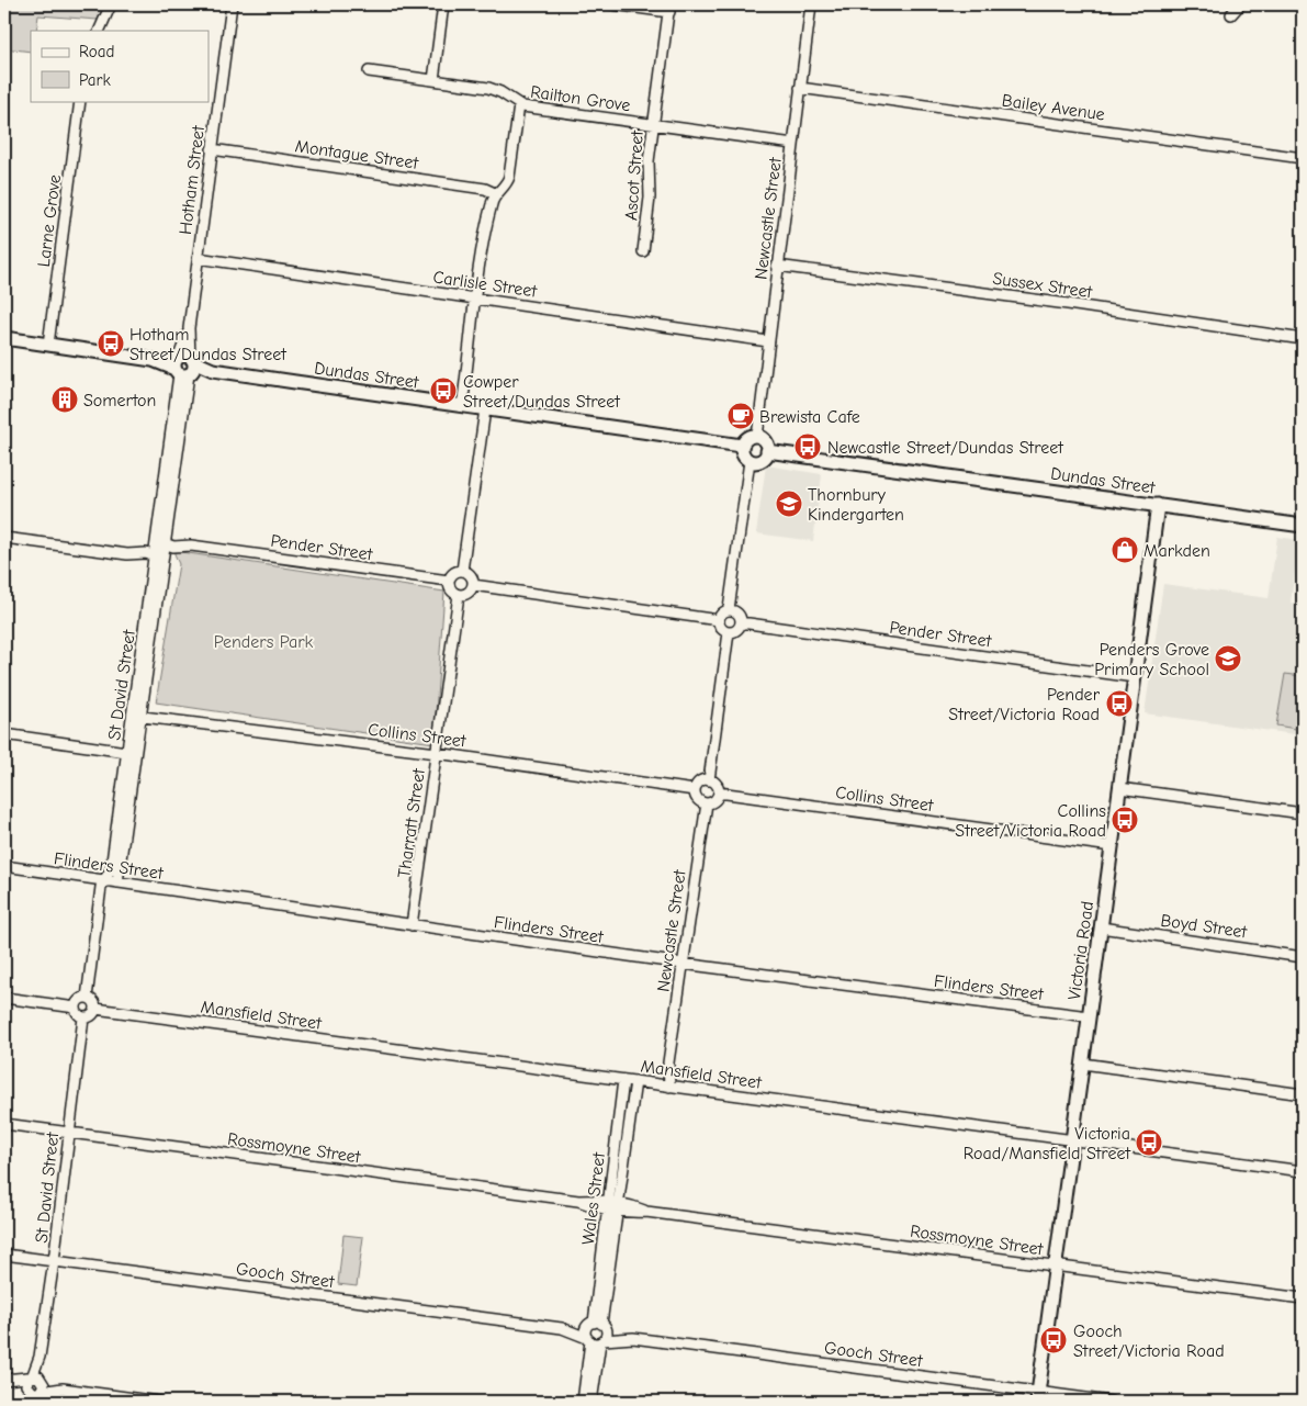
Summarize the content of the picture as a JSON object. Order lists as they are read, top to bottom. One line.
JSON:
{"streets":{"street":["Railton Grove","Bailey Avenue","Montague Street","Ascot Street","Hotham Street","Newcastle Street","Larne Grove","Carlisle Street","Sussex Street","Dundas Street","Pender Street","St David Street","Collins Street","Tharratt Street","Flinders Street","Boyd Street","Victoria Road","Mansfield Street","Rossmoyne Street","Wales Street","Gooch Street"]},"crossings":[["Railton Grove","Ascot Street"],["Railton Grove","Newcastle Street"],["Bailey Avenue","Newcastle Street"],["Montague Street","Hotham Street"],["Hotham Street","Carlisle Street"],["Hotham Street","Dundas Street"],["Hotham Street","St David Street"],["Newcastle Street","Carlisle Street"],["Newcastle Street","Sussex Street"],["Newcastle Street","Dundas Street"],["Newcastle Street","Collins Street"],["Newcastle Street","Flinders Street"],["Newcastle Street","Mansfield Street"],["Larne Grove","Dundas Street"],["Dundas Street","St David Street"],["Dundas Street","Victoria Road"],["Pender Street","St David Street"],["Pender Street","Tharratt Street"],["Pender Street","Victoria Road"],["St David Street","Collins Street"],["St David Street","Flinders Street"],["St David Street","Mansfield Street"],["St David Street","Rossmoyne Street"],["St David Street","Gooch Street"],["Collins Street","Tharratt Street"],["Collins Street","Victoria Road"],["Tharratt Street","Flinders Street"],["Flinders Street","Victoria Road"],["Boyd Street","Victoria Road"],["Victoria Road","Mansfield Street"],["Victoria Road","Rossmoyne Street"],["Victoria Road","Gooch Street"],["Mansfield Street","Wales Street"],["Rossmoyne Street","Wales Street"],["Wales Street","Gooch Street"]],"parks":["Penders Park"],"places":{"bus stop":["Hotham Street/Dundas Street","Cowper Street/Dundas Street","Newcastle Street/Dundas Street","Pender Street/Victoria Road","Collins Street/Victoria Road","Victoria Road/Mansfield Street","Gooch Street/Victoria Road"],"building":["Somerton"],"cafe":["Brewista Cafe"],"school or university":["Thornbury Kindergarten","Penders Grove Primary School"],"shop":["Markden"]},"legend":["Road","Park"]}
